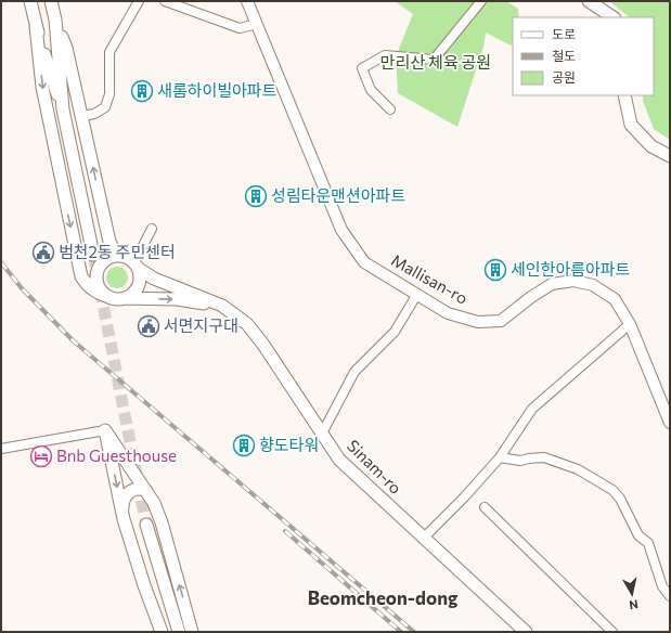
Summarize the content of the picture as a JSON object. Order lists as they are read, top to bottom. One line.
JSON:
{"streets":{"main road":["Sinam-ro"],"street":["Mallisan-ro"]},"districts":["Beomcheon-dong"],"parks":["만리산 체육 공원"],"places":{"building":["새롬하이빌아파트","성림타운맨션아파트","세인한아름아파트","향도타워"],"public building":["범천2동 주민센터","서면지구대"],"hotel":["Bnb Guesthouse"]},"legend":["도로","철도","공원"],"north":"bottom"}
